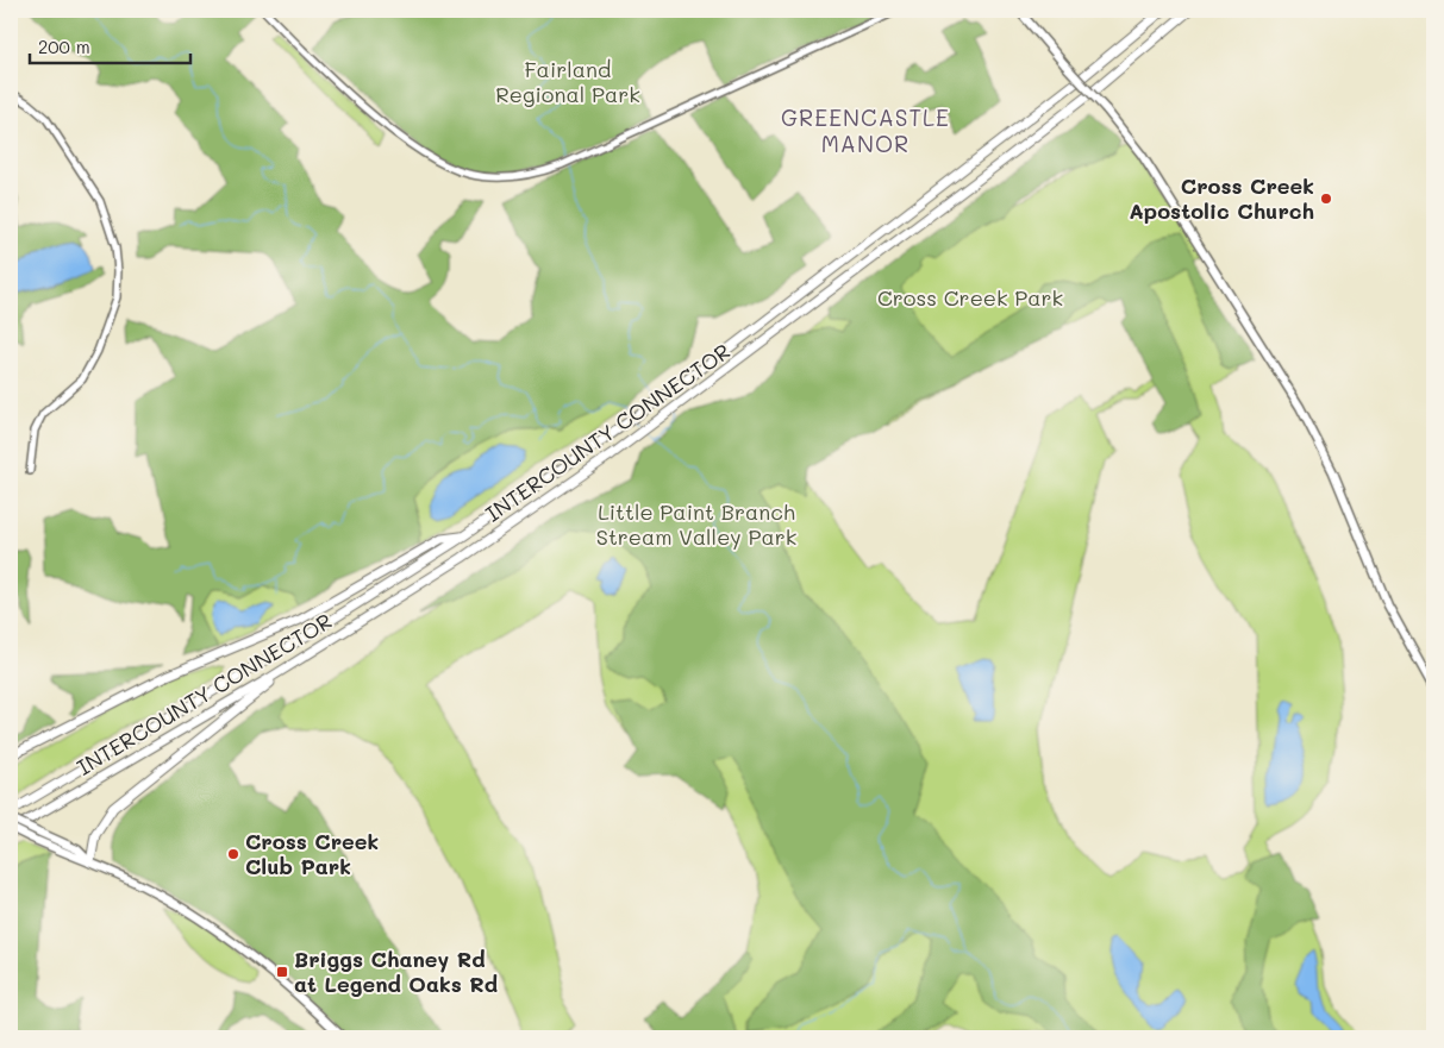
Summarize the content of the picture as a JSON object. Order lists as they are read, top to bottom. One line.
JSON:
{"streets":{"highway":["INTERCOUNTY CONNECTOR"]},"districts":["GREENCASTLE MANOR"],"parks":["Fairland Regional Park","Cross Creek Park","Little Paint Branch Stream Valley Park"],"places":{"other":["Cross Creek Apostolic Church","Cross Creek Club Park"],"transit":["Briggs Chaney Rd at Legend Oaks Rd"]},"scale_bar":"200 m"}
